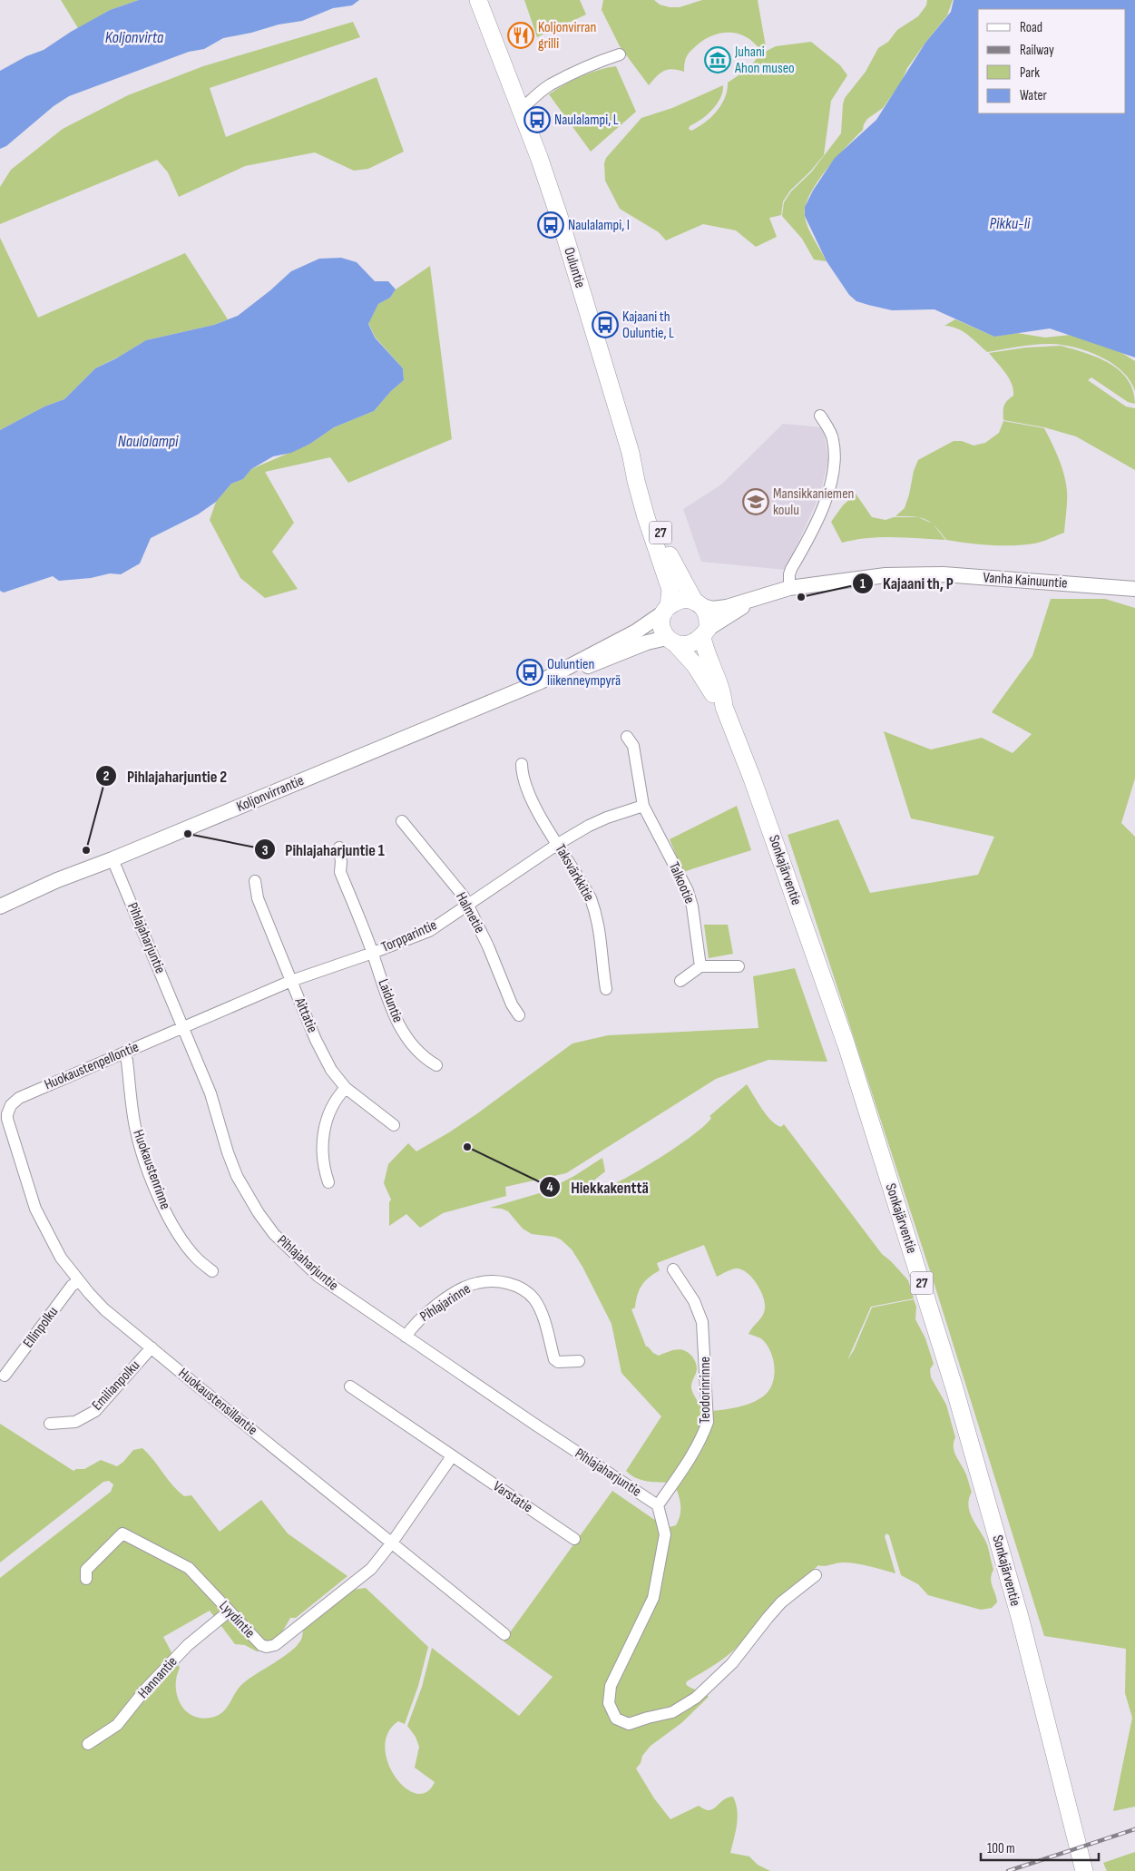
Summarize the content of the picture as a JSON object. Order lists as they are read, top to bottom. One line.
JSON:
{"streets":{"highway":["Ouluntie","27","Sonkajärventie"],"main road":["Vanha Kainuuntie","Koljonvirrantie"],"street":["Taksvärkkitie","Talkootie","Halmetie","Torpparintie","Pihlajaharjuntie","Laiduntie","Aittatie","Huokaustenpellontie","Huokaustenrinne","Pihlajarinne","Ellinpolku","Emilianpolku","Teodorinrinne","Huokaustensillantie","Varstatie","Lyydintie","Hannantie"]},"crossings":[["Ouluntie","Vanha Kainuuntie"],["Ouluntie","Koljonvirrantie"],["Ouluntie","Sonkajärventie"],["Vanha Kainuuntie","Koljonvirrantie"],["Vanha Kainuuntie","Sonkajärventie"],["Koljonvirrantie","Sonkajärventie"],["Koljonvirrantie","Pihlajaharjuntie"],["Taksvärkkitie","Torpparintie"],["Talkootie","Torpparintie"],["Halmetie","Torpparintie"],["Torpparintie","Pihlajaharjuntie"],["Torpparintie","Laiduntie"],["Torpparintie","Aittatie"],["Torpparintie","Huokaustenpellontie"],["Pihlajaharjuntie","Huokaustenpellontie"],["Pihlajaharjuntie","Pihlajarinne"],["Pihlajaharjuntie","Teodorinrinne"],["Huokaustenpellontie","Huokaustenrinne"],["Huokaustenpellontie","Huokaustensillantie"],["Ellinpolku","Huokaustensillantie"],["Emilianpolku","Huokaustensillantie"],["Huokaustensillantie","Lyydintie"],["Lyydintie","Hannantie"]],"water":["Koljonvirta","Pikku-Ii","Naulalampi"],"places":{"restaurant":["Koljonvirran grilli"],"museum":["Juhani Ahon museo"],"bus stop":["Naulalampi, L","Naulalampi, I","Kajaani th Ouluntie, L","Ouluntien liikenneympyrä"],"school or university":["Mansikkaniemen koulu"],"other":["Kajaani th, P","Pihlajaharjuntie 1","Pihlajaharjuntie 2","Hiekkakenttä"]},"legend":["Road","Railway","Park","Water"],"scale_bar":"100 m"}
